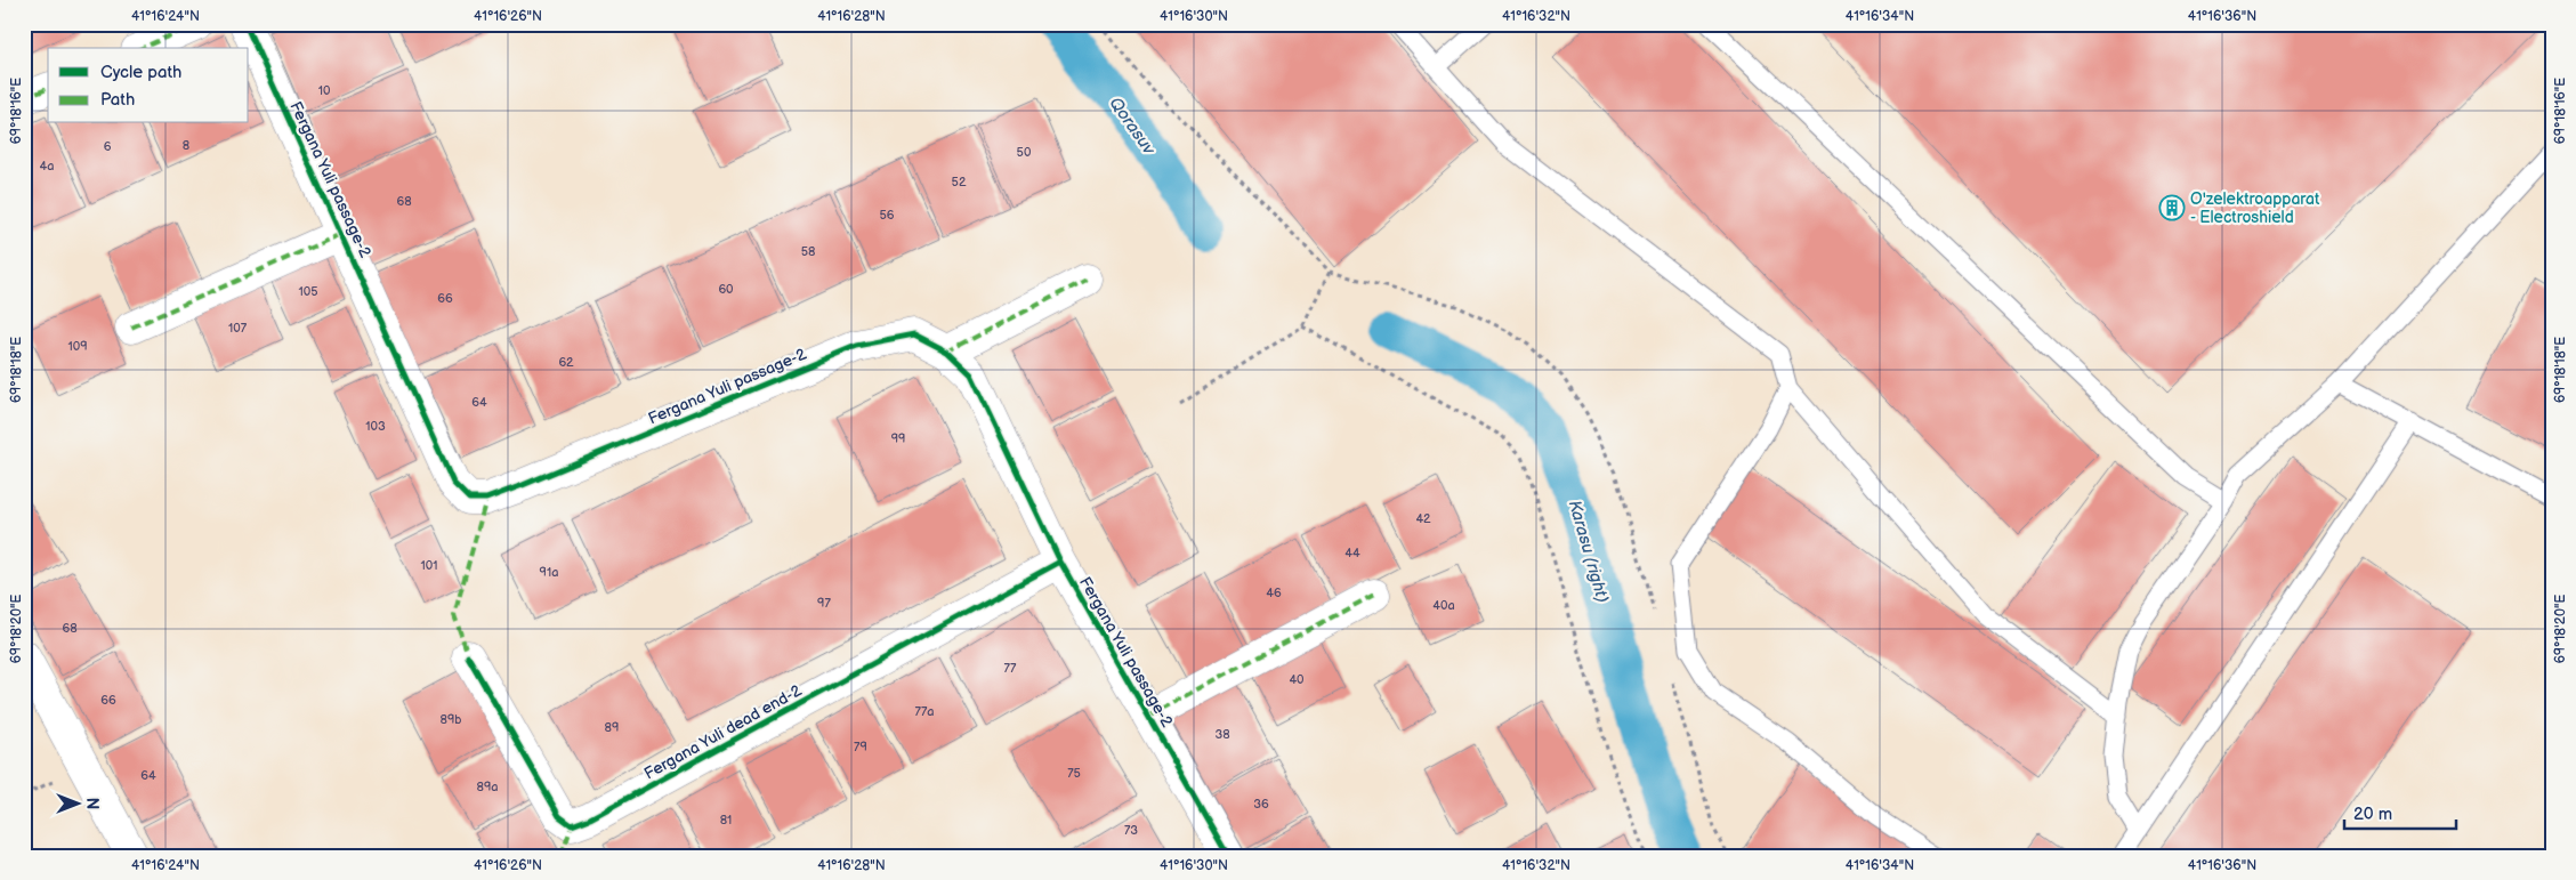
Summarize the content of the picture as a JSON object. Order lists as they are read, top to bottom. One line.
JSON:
{"streets":{"street":["Fergana Yuli passage-2","Fergana Yuli dead end-2"]},"crossings":[["Fergana Yuli passage-2","Fergana Yuli dead end-2"]],"water":["Qorasuv","Karasu (right)"],"places":{"building":["O'zelektroapparat - Electroshield"]},"house_numbers":["10","8","6","50","4a","52","68","56","58","60","105","66","107","109","62","64","103","99","42","44","101","91a","46","97","40a","68","77","40","66","77a","89b","89","38","79","75","64","89a","36","81","73"],"legend":["Cycle path","Path"],"scale_bar":"20 m","north":"right","coordinates":["41°16'24\"N","41°16'26\"N","41°16'28\"N","41°16'30\"N","41°16'32\"N","41°16'34\"N","41°16'36\"N","69°18'16\"E","69°18'18\"E","69°18'20\"E"]}
